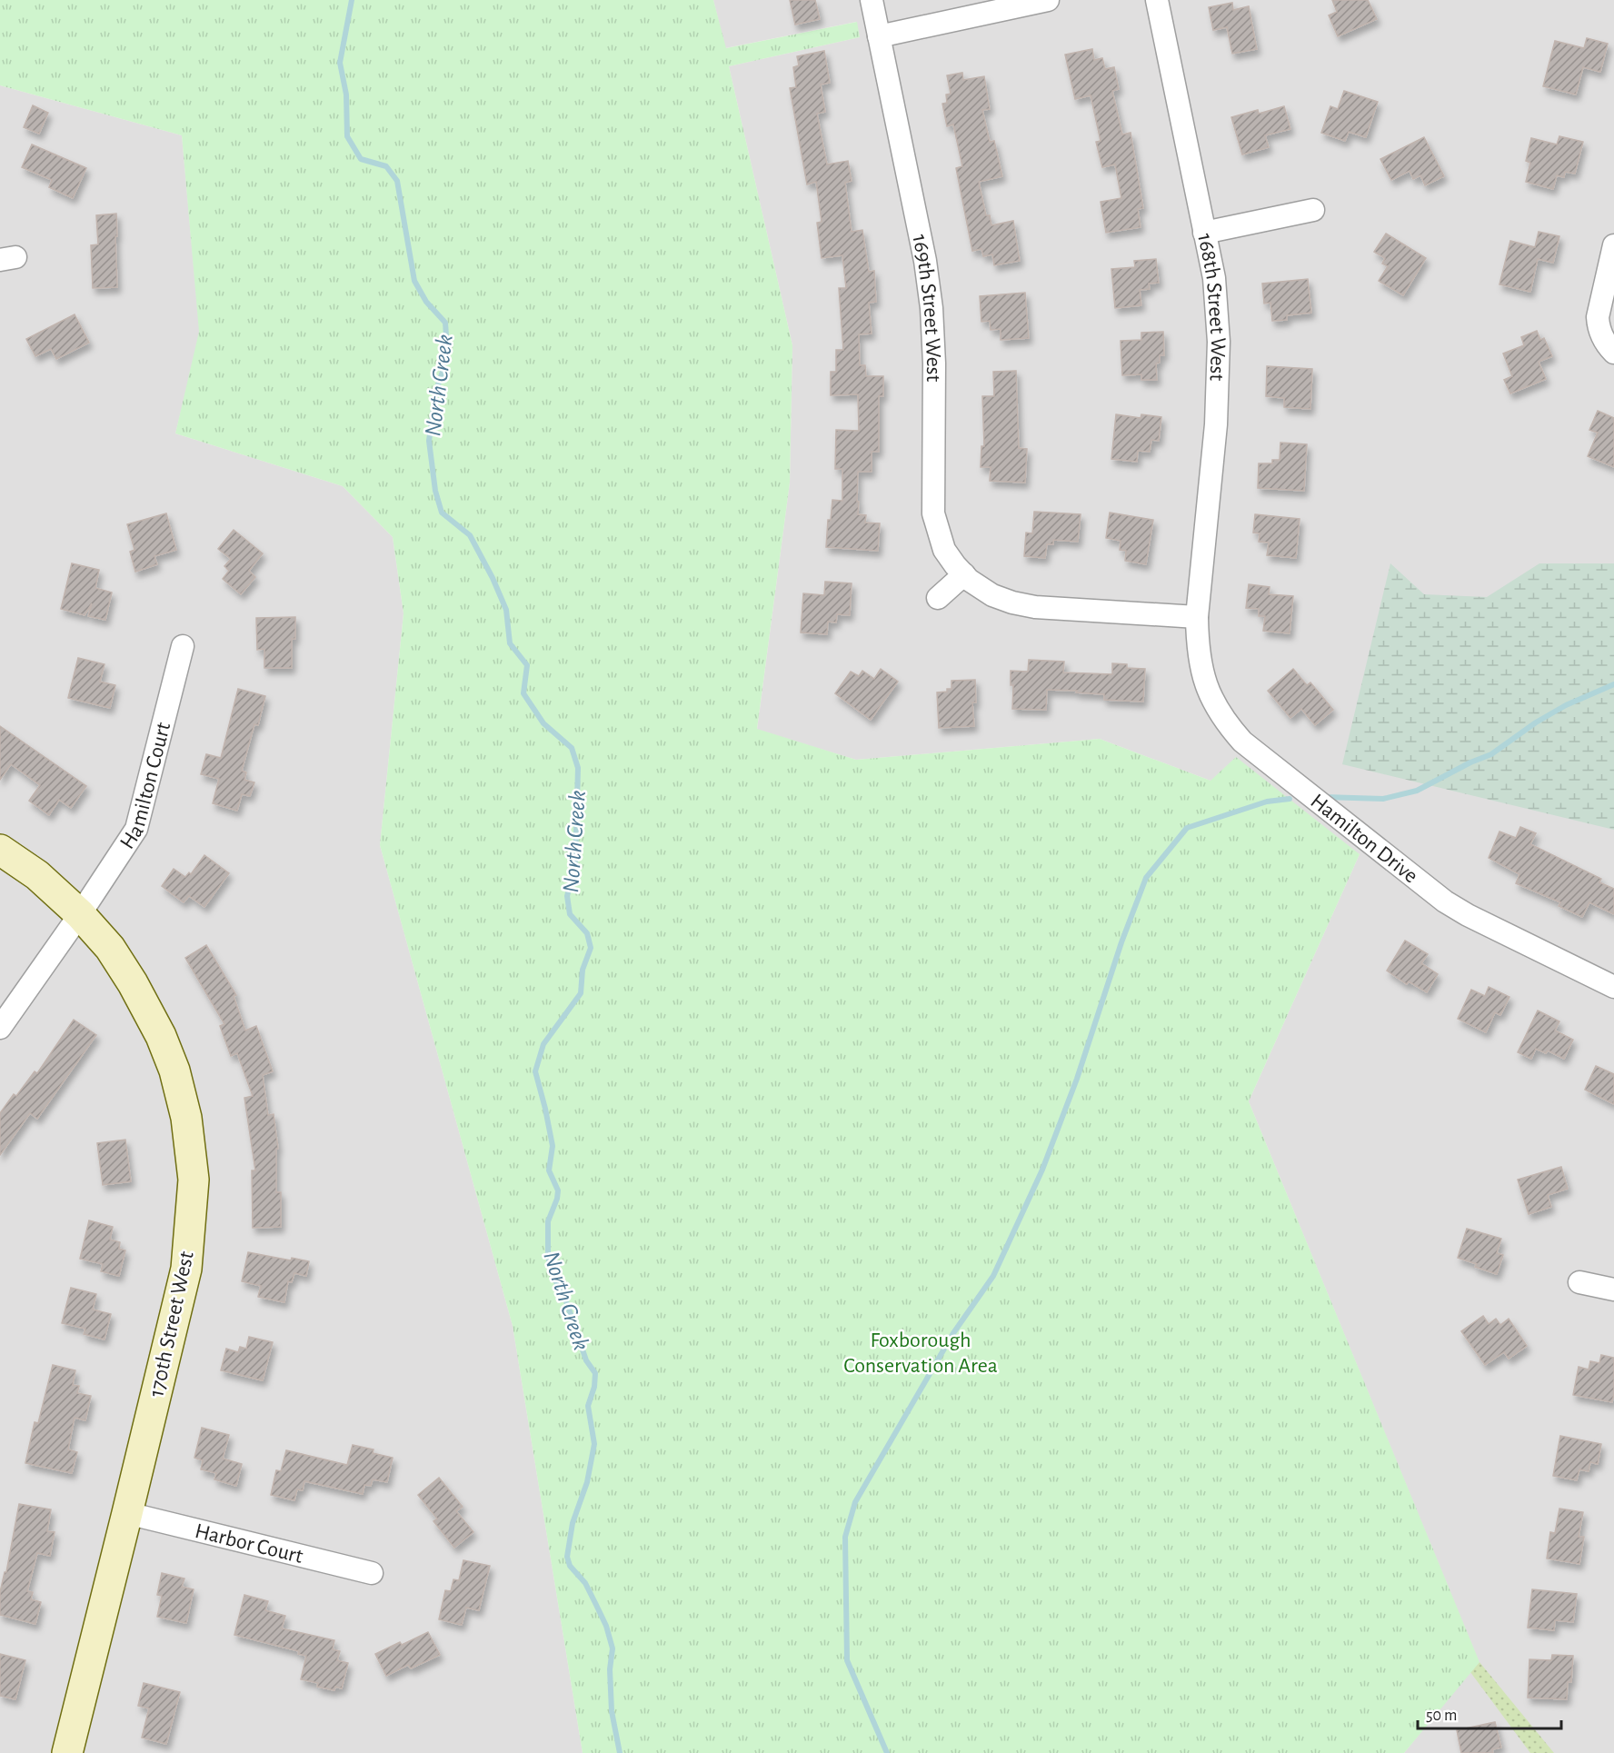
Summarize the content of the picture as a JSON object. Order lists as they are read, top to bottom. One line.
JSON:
{"streets":{"street":["168th Street West","169th Street West","Hamilton Court","Hamilton Drive","170th Street West","Harbor Court"]},"crossings":[["168th Street West","169th Street West"],["168th Street West","Hamilton Drive"],["169th Street West","Hamilton Drive"],["Hamilton Court","170th Street West"],["170th Street West","Harbor Court"]],"water":["North Creek"],"parks":["Foxborough Conservation Area"],"scale_bar":"50 m"}
